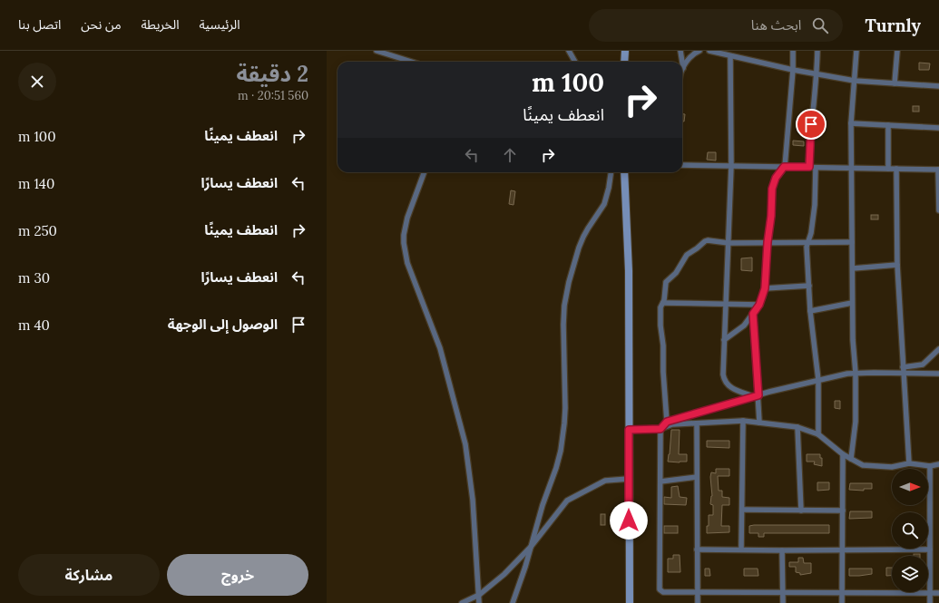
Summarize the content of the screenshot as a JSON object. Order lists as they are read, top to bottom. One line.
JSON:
{"north":"right","page":{"header":"Turnly","search":"ابحث هنا","nav":["الرئيسية","الخريطة","من نحن","اتصل بنا"],"heading":["2 دقيقة","560 m · 20:51"],"turn":["100 m","انعطف يمينًا"],"list":[{"name":"انعطف يمينًا","value":"100 m"},{"name":"انعطف يسارًا","value":"140 m"},{"name":"انعطف يمينًا","value":"250 m"},{"name":"انعطف يسارًا","value":"30 m"},{"name":"الوصول إلى الوجهة","value":"40 m"}],"buttons":["خروج","مشاركة"]}}
